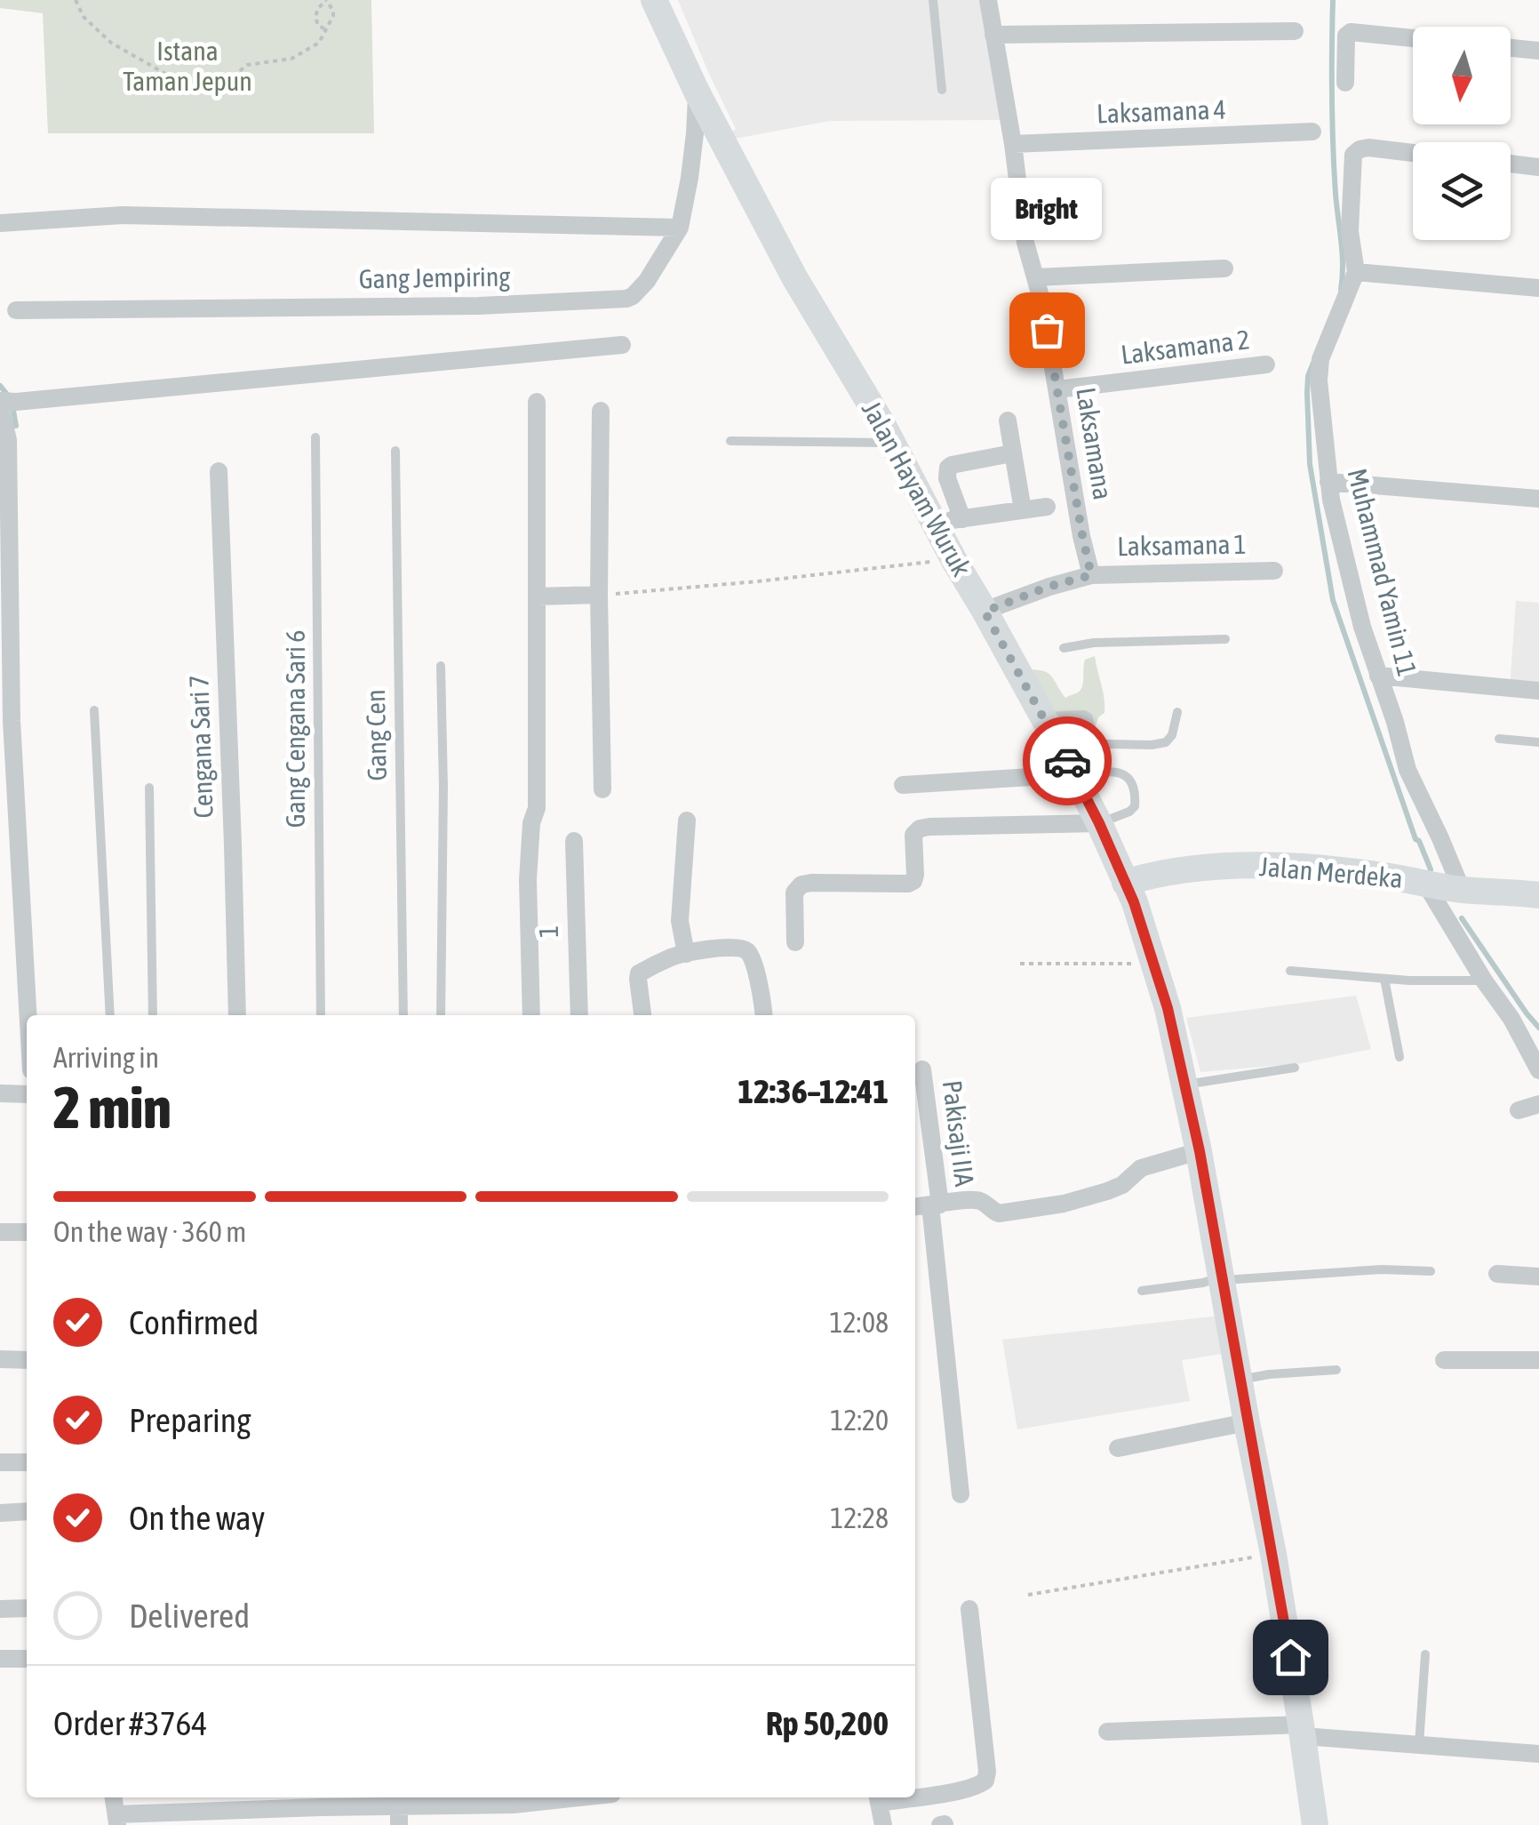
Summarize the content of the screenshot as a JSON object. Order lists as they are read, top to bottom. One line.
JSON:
{"streets":{"main road":["Jalan Hayam Wuruk","Jalan Merdeka"],"street":["Laksamana 4","Gang Jempiring","Laksamana 2","Laksamana","Laksamana 1","Muhammad Yamin 11","Cengana Sari 7","1","Pakisaji IIA"],"lane":["Gang Cengana Sari 6","Gang Cen"]},"crossings":[["Laksamana 4","Laksamana"],["Gang Jempiring","Jalan Hayam Wuruk"],["Laksamana 2","Laksamana"],["Laksamana","Laksamana 1"],["Jalan Hayam Wuruk","Jalan Merdeka"],["Muhammad Yamin 11","Jalan Merdeka"]],"parks":["Istana Taman Jepun"],"places":["Bright"],"north":"bottom","page":{"bubble":"Bright","heading":["2 min","Arriving in","12:36–12:41"],"panel":["Order #3764","Rp 50,200"],"bar":"On the way · 360 m","list":[["Confirmed","12:08"],["Preparing","12:20"],["On the way","12:28"],"Delivered"]}}
